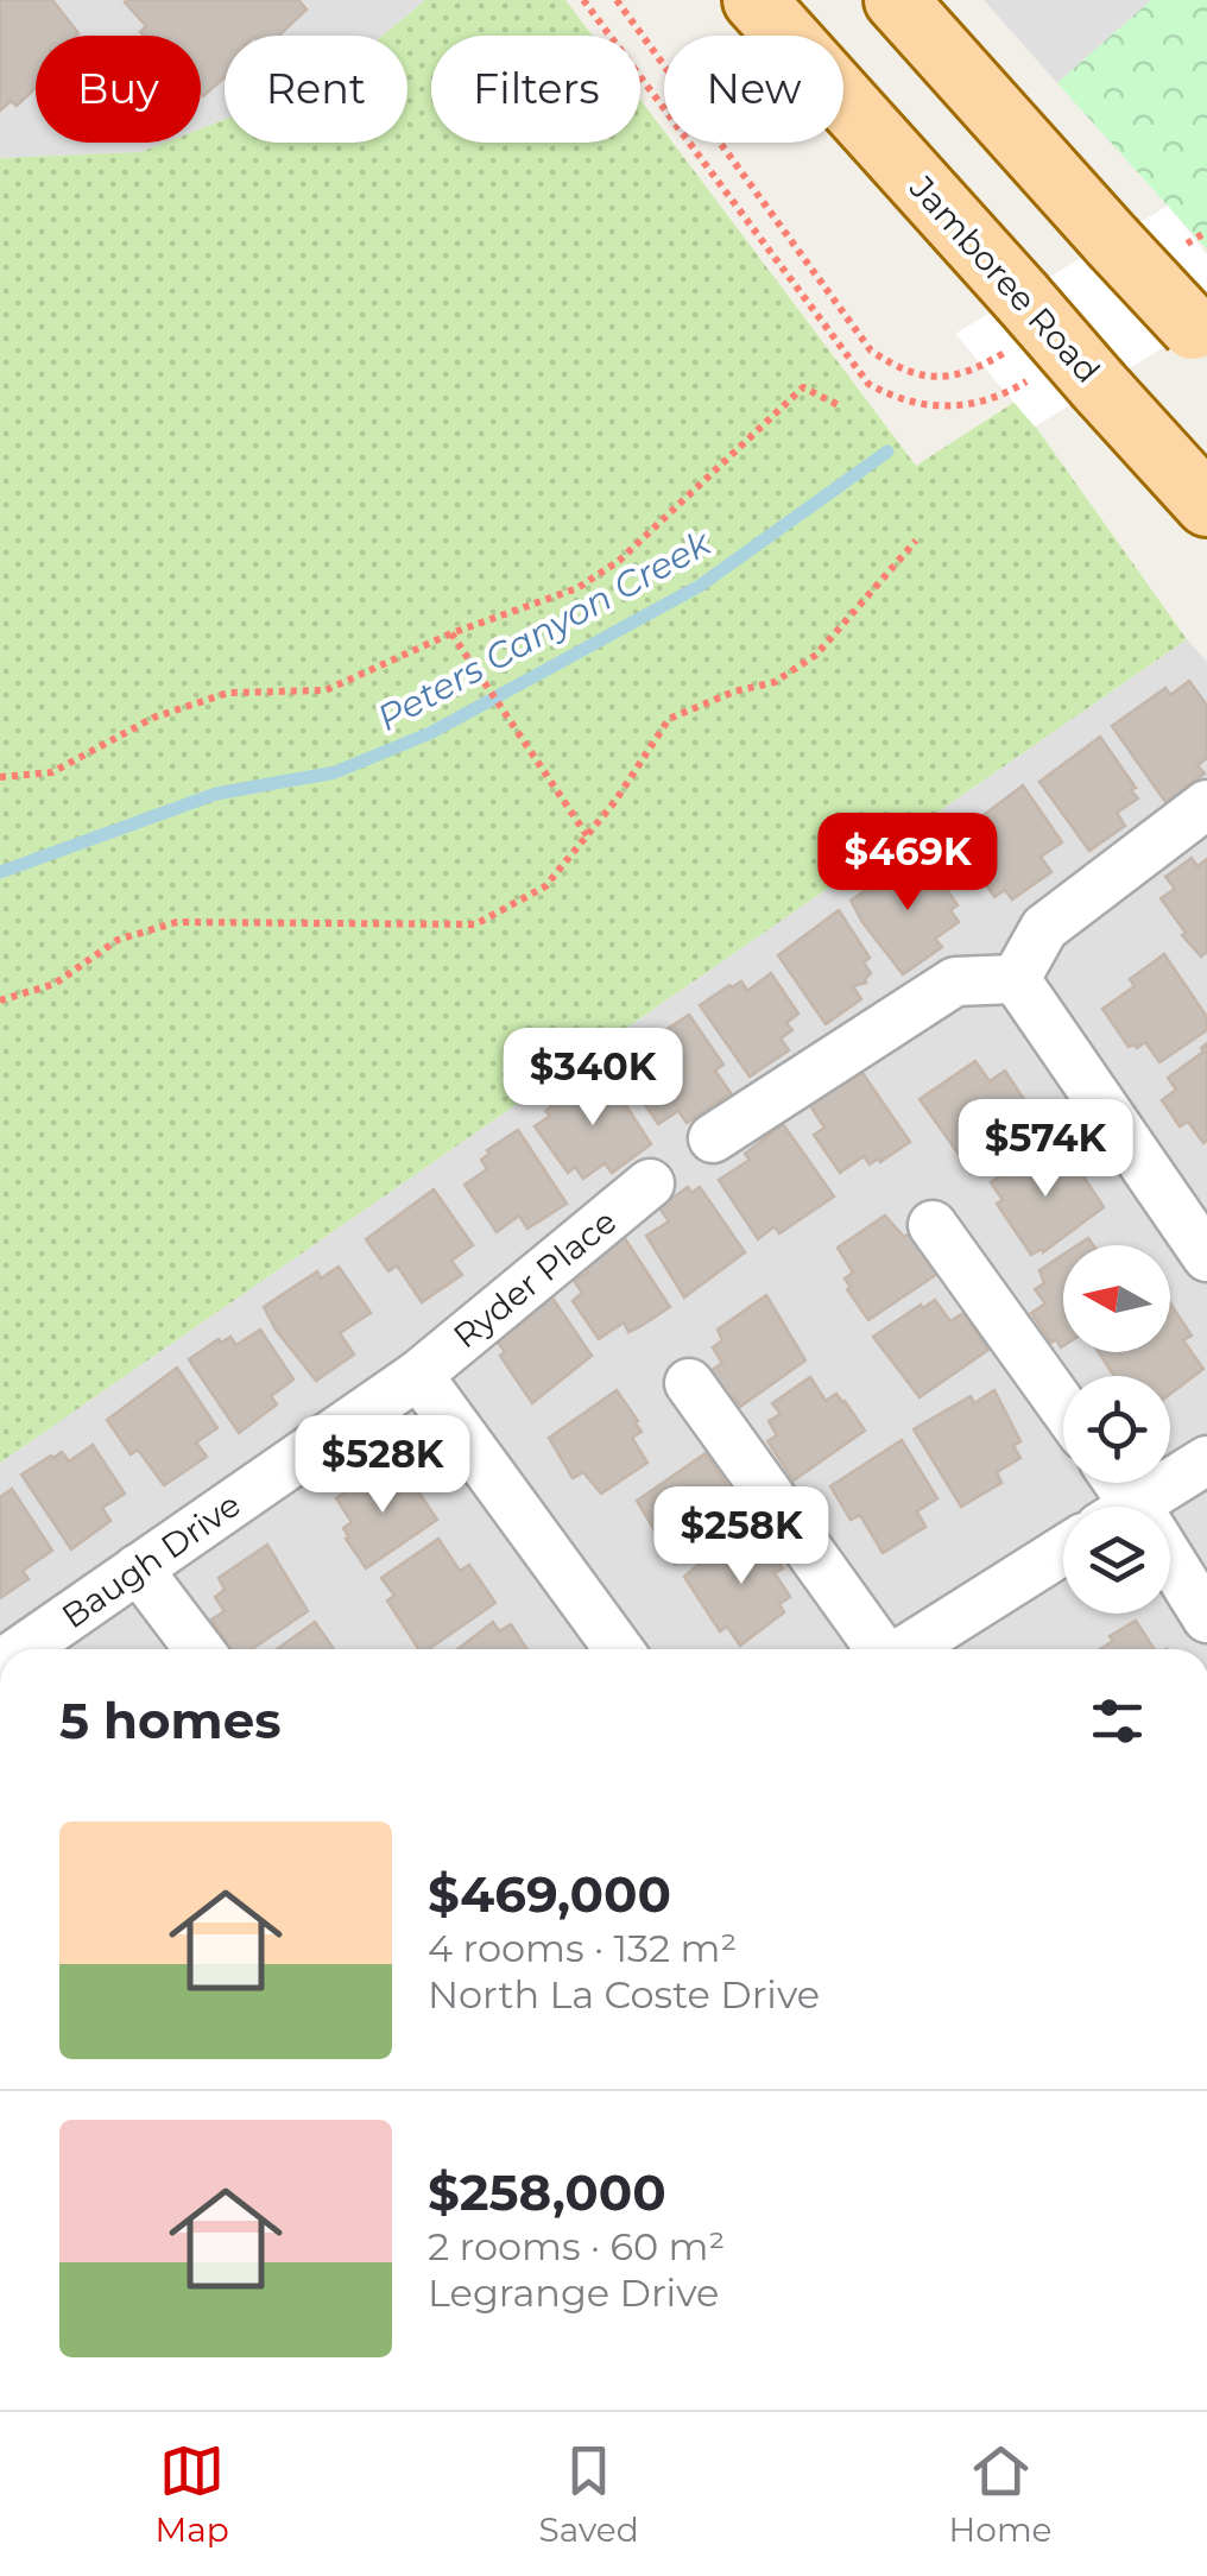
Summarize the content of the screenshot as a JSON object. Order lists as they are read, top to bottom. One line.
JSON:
{"streets":{"main road":["Jamboree Road"],"street":["Ryder Place","Baugh Drive"]},"crossings":[["Ryder Place","Baugh Drive"]],"water":["Peters Canyon Creek"],"north":"left","page":{"chip":["Buy","Rent","Filters","New"],"price":["$469K","$340K","$574K","$528K","$258K"],"heading":"5 homes","list":[{"name":"$469,000","note":"4 rooms · 132 m² · North La Coste Drive"},{"name":"$258,000","note":"2 rooms · 60 m² · Legrange Drive"}],"tabs":["Map","Saved","Home"]}}
